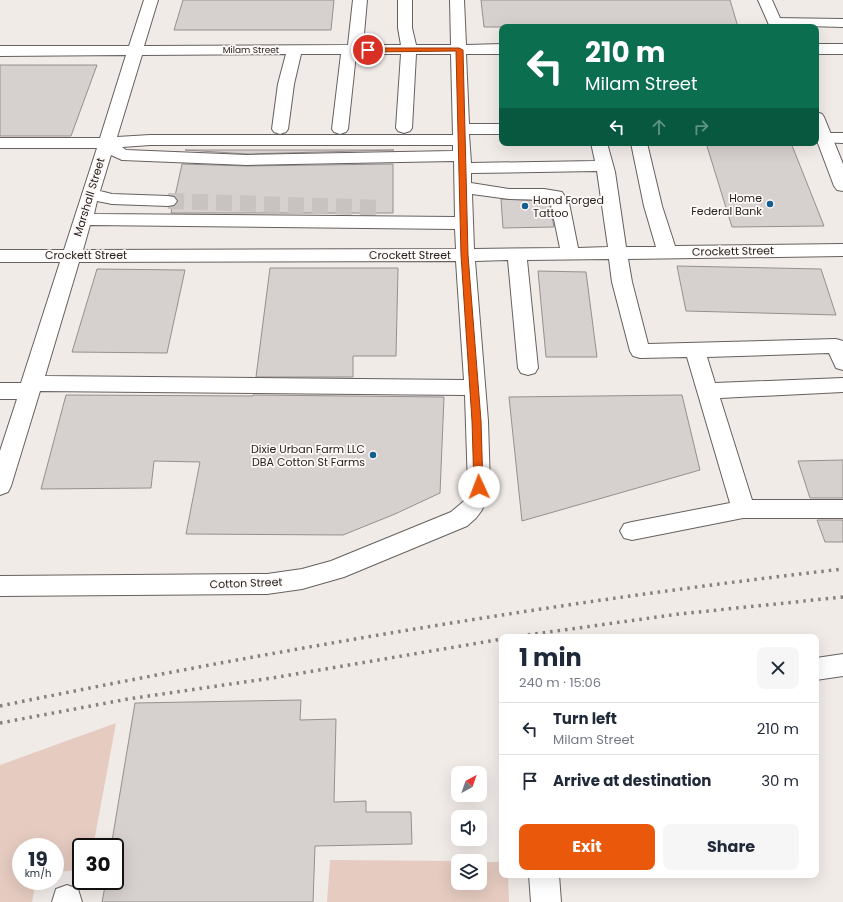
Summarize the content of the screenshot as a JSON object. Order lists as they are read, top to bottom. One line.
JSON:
{"streets":{"street":["Milam Street","Marshall Street","Crockett Street","Cotton Street"]},"crossings":[["Milam Street","Marshall Street"],["Marshall Street","Crockett Street"]],"places":["Home Federal Bank","Hand Forged Tattoo","Dixie Urban Farm LLC DBA Cotton St Farms"],"north":"top right","page":{"turn":["210 m","Milam Street"],"heading":["1 min","240 m · 15:06"],"list":[{"name":"Turn left","note":"Milam Street","value":"210 m"},{"name":"Arrive at destination","value":"30 m"}],"buttons":["Exit","Share"],"speed":"19 km/h","limit":"30"}}
